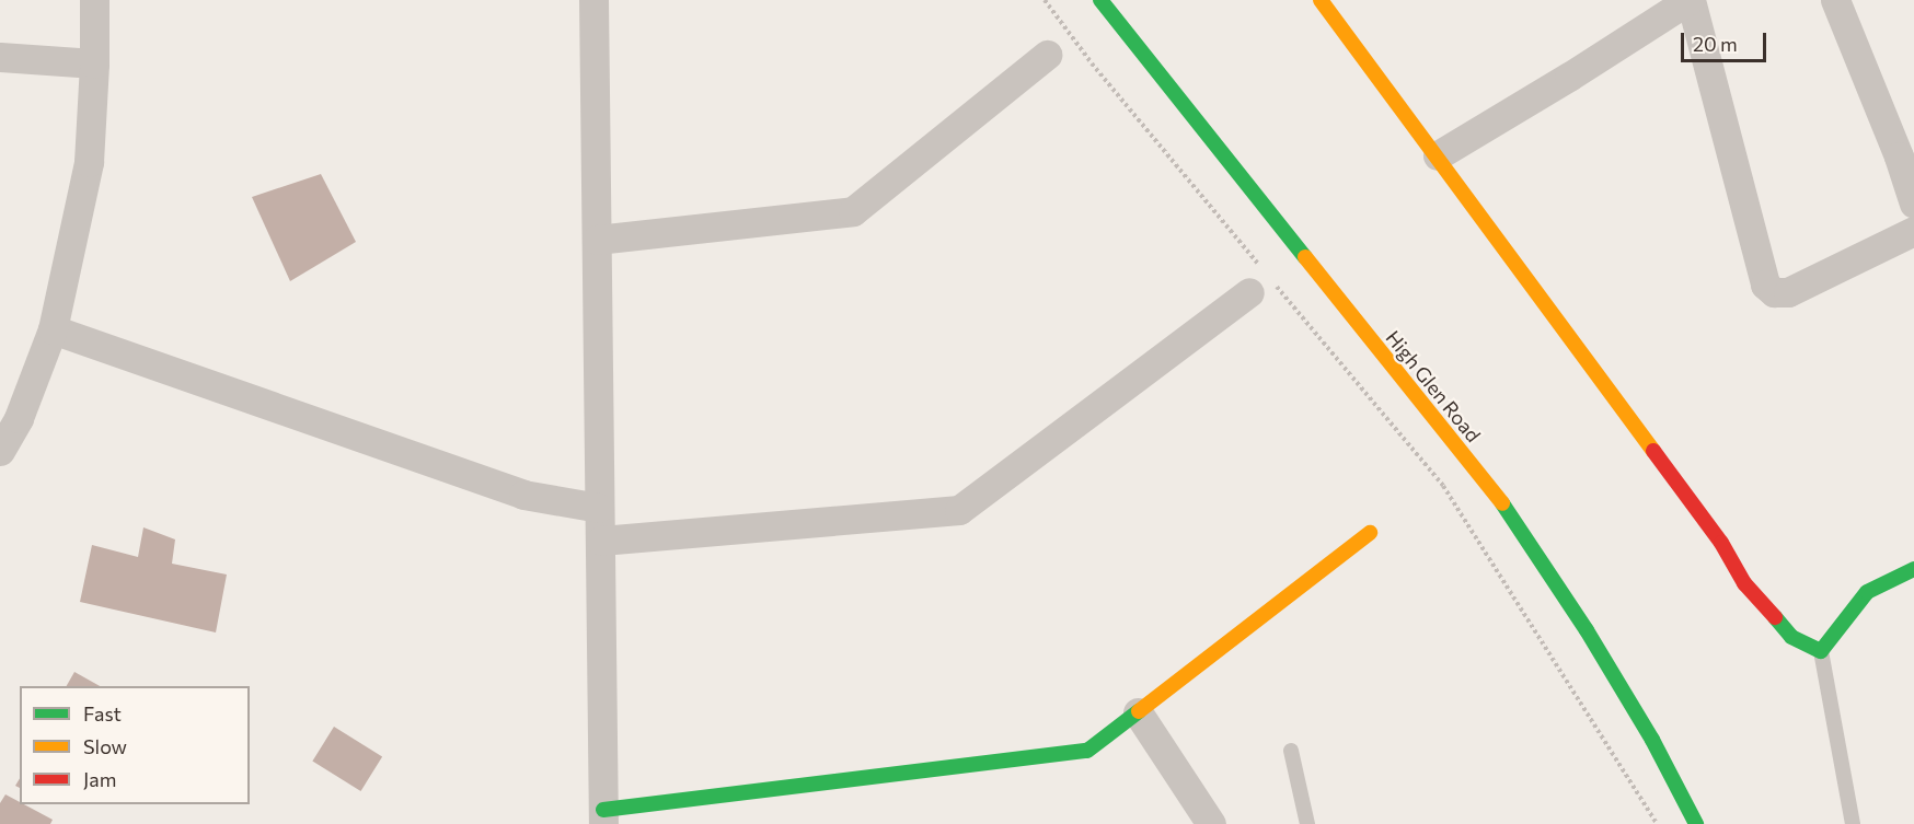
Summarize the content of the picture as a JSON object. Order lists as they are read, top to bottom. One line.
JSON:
{"streets":{"street":["High Glen Road"]},"legend":["Fast","Slow","Jam"],"scale_bar":"20 m"}
